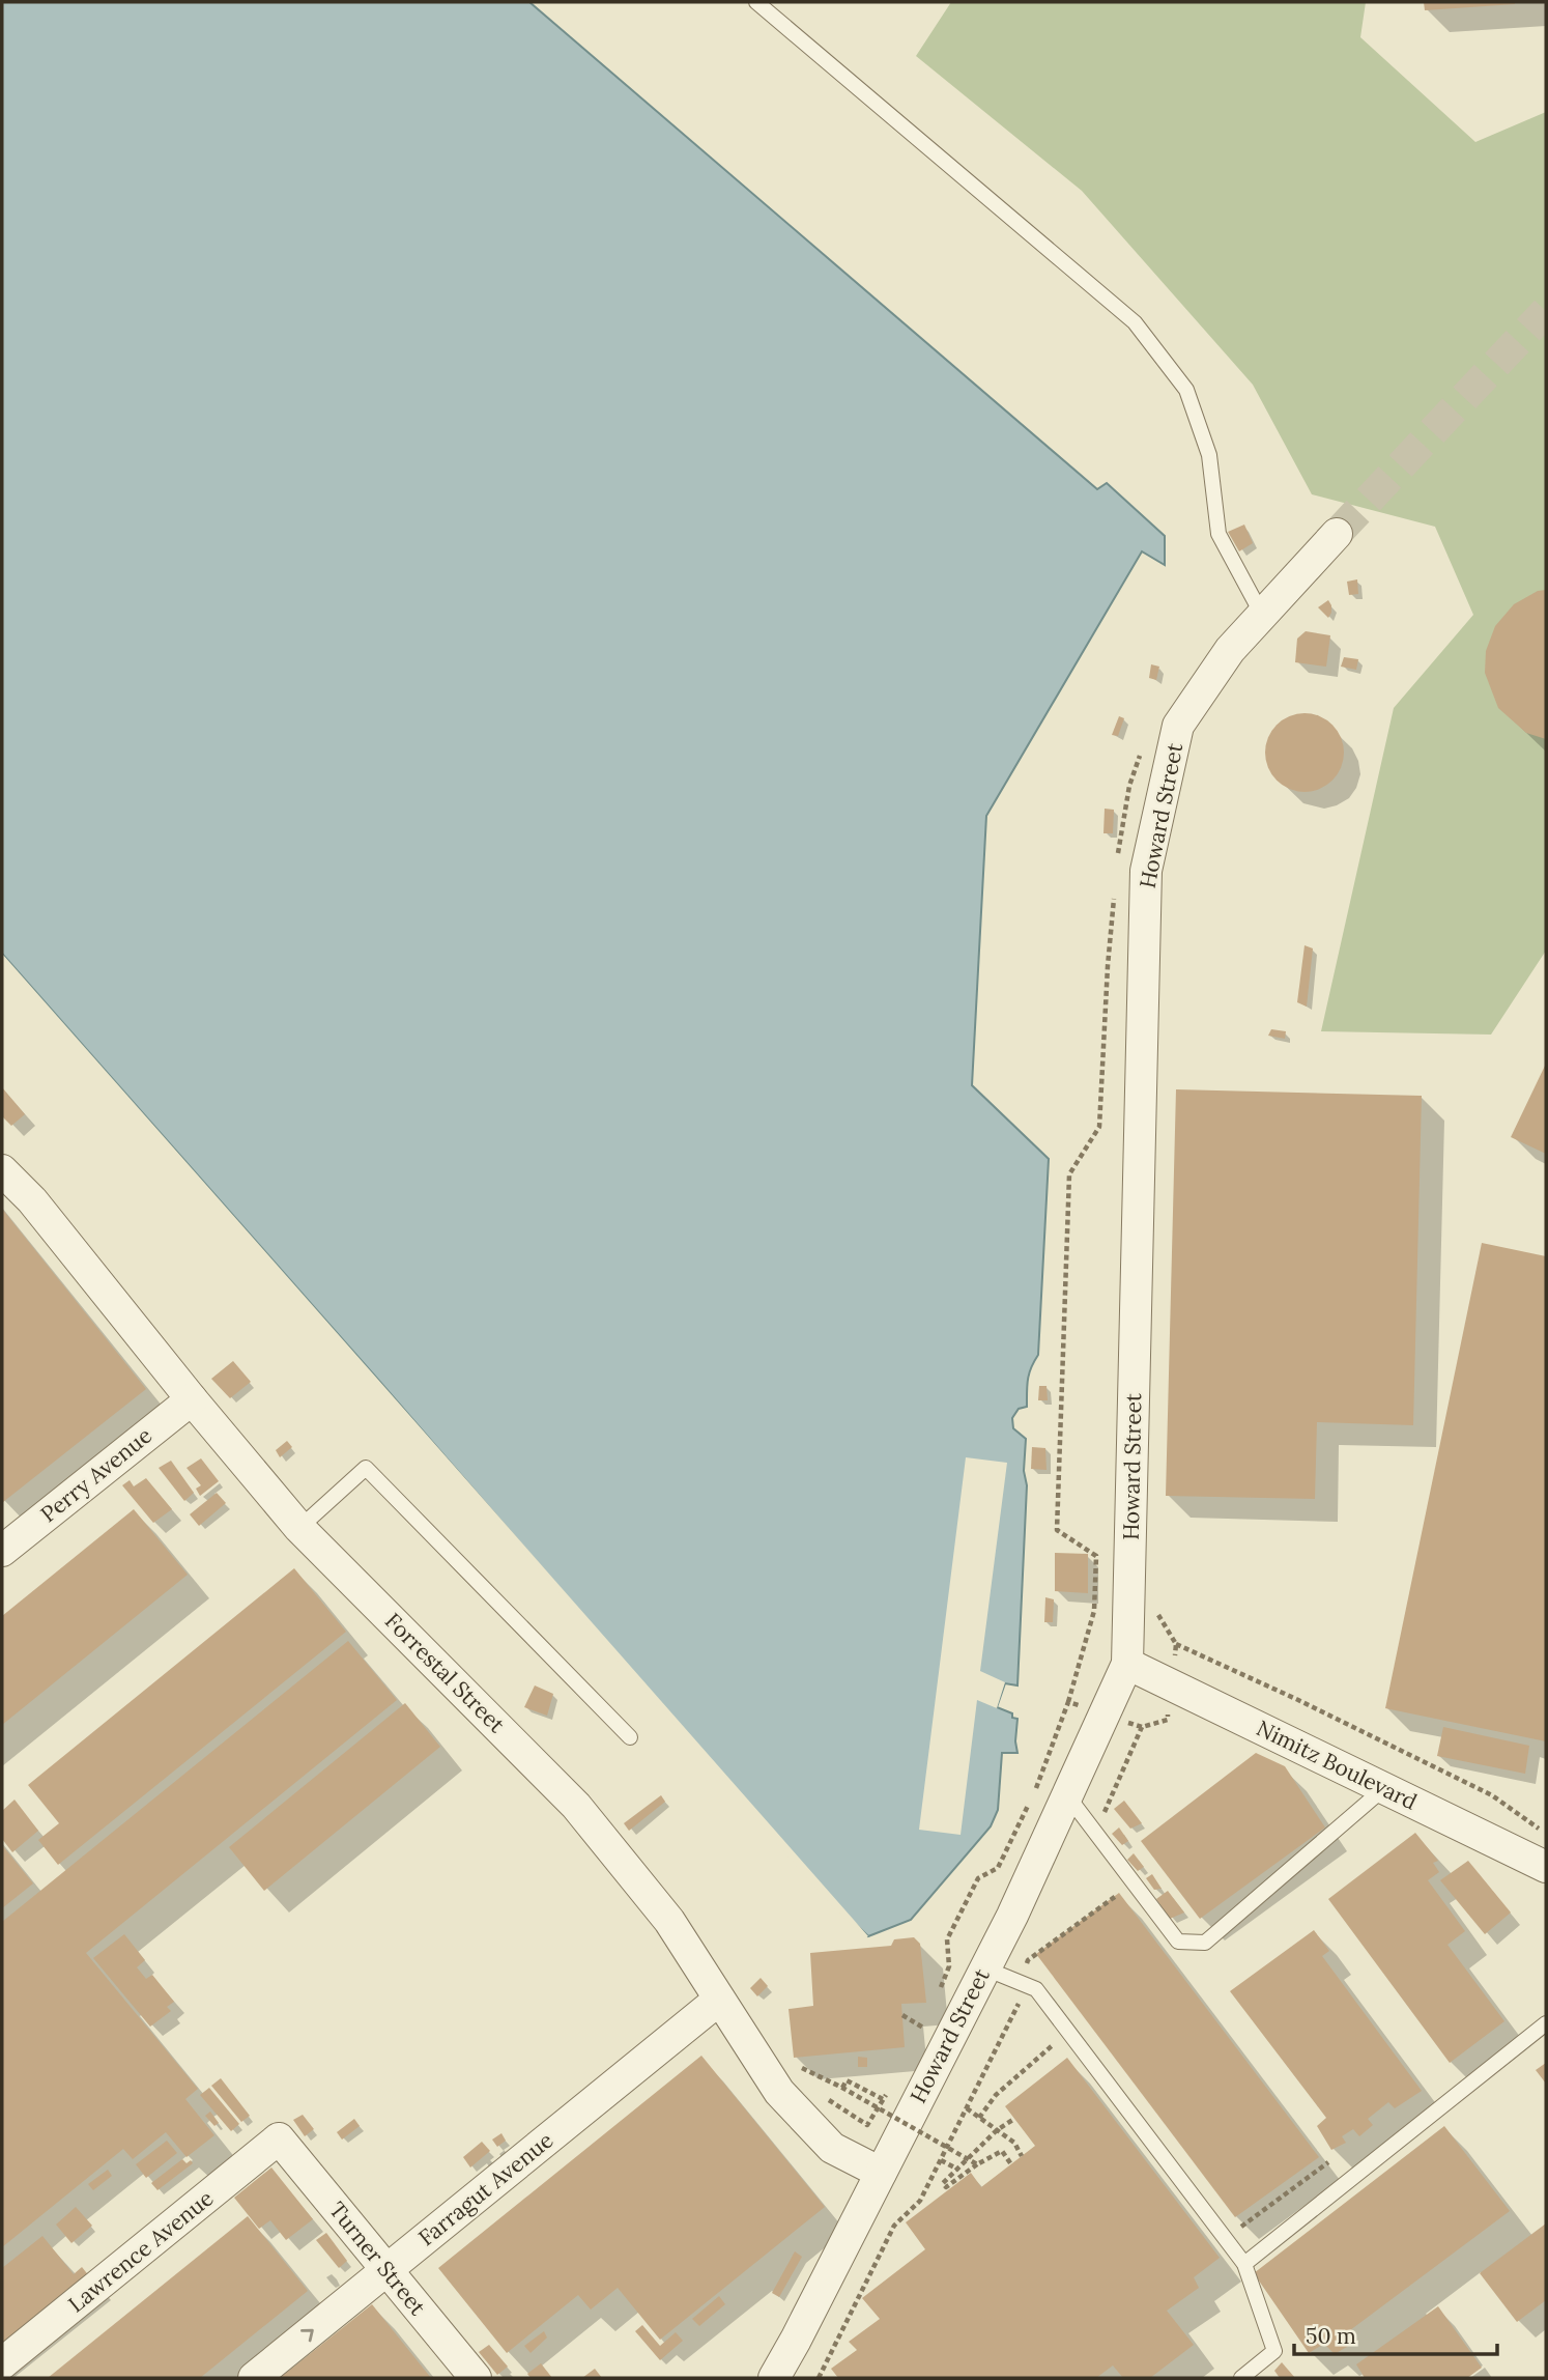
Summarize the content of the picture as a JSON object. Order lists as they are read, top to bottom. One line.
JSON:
{"streets":{"street":["Howard Street","Perry Avenue","Forrestal Street","Nimitz Boulevard","Farragut Avenue","Lawrence Avenue","Turner Street"]},"crossings":[["Howard Street","Forrestal Street"],["Howard Street","Nimitz Boulevard"],["Perry Avenue","Forrestal Street"],["Forrestal Street","Farragut Avenue"],["Farragut Avenue","Turner Street"],["Lawrence Avenue","Turner Street"]],"scale_bar":"50 m"}
